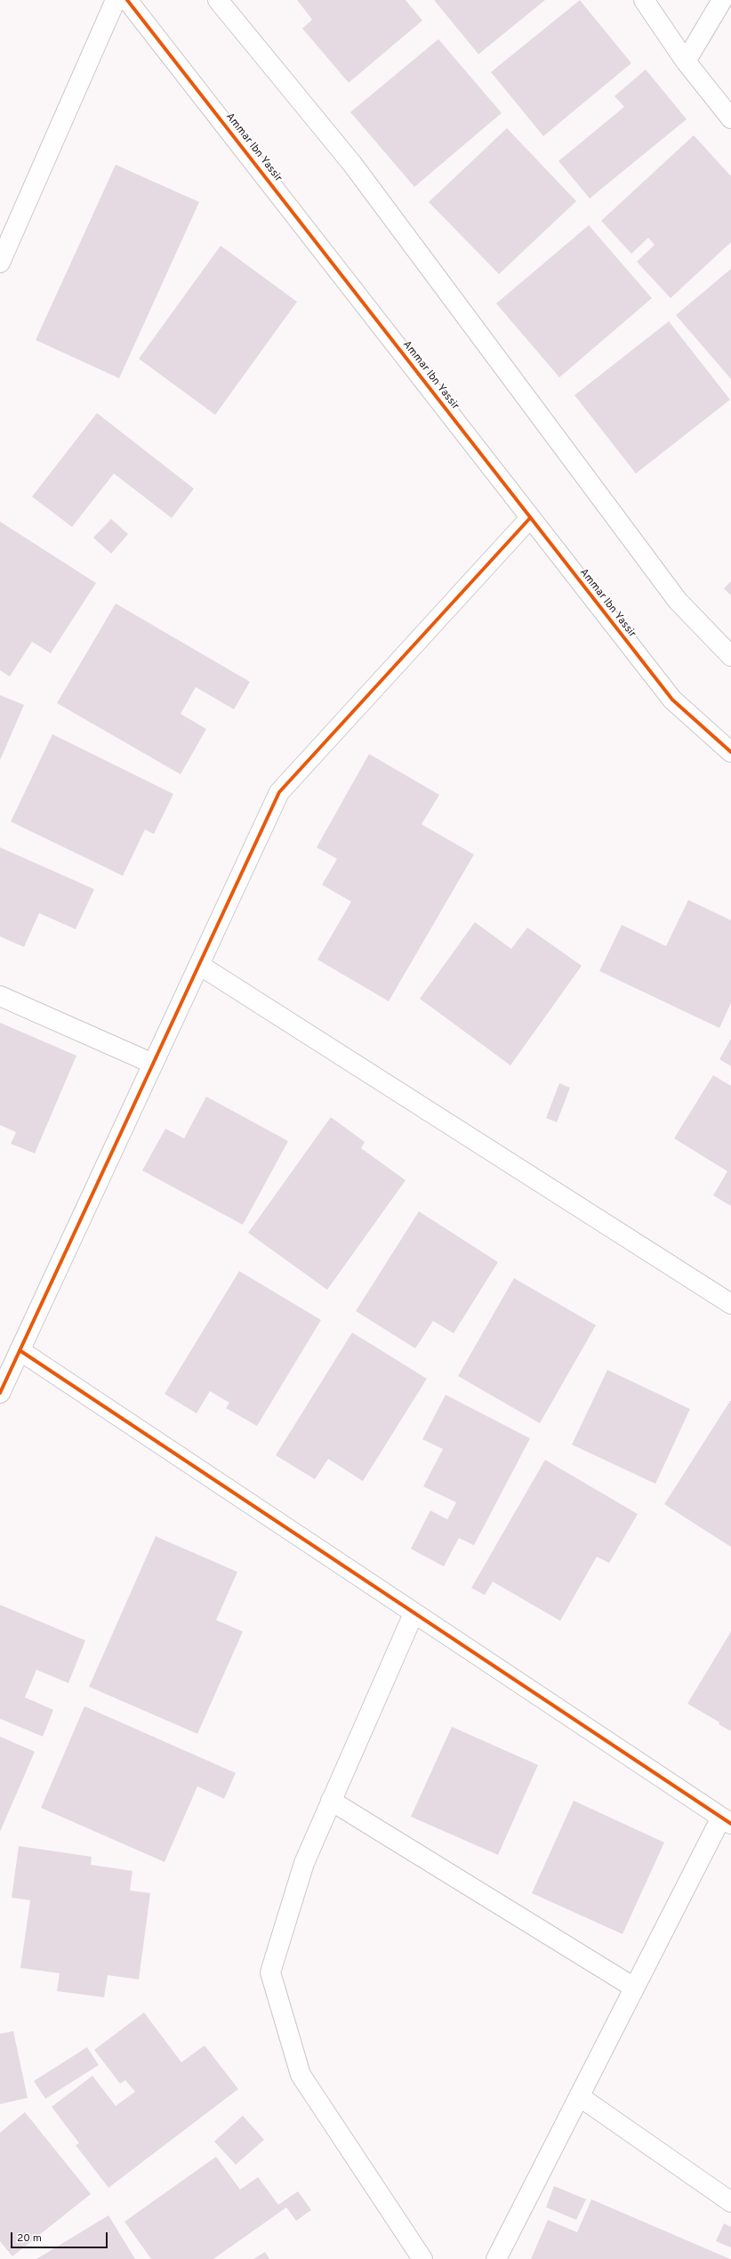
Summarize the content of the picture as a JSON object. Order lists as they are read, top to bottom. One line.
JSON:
{"streets":{"street":["Ammar Ibn Yassir"]},"scale_bar":"20 m"}
